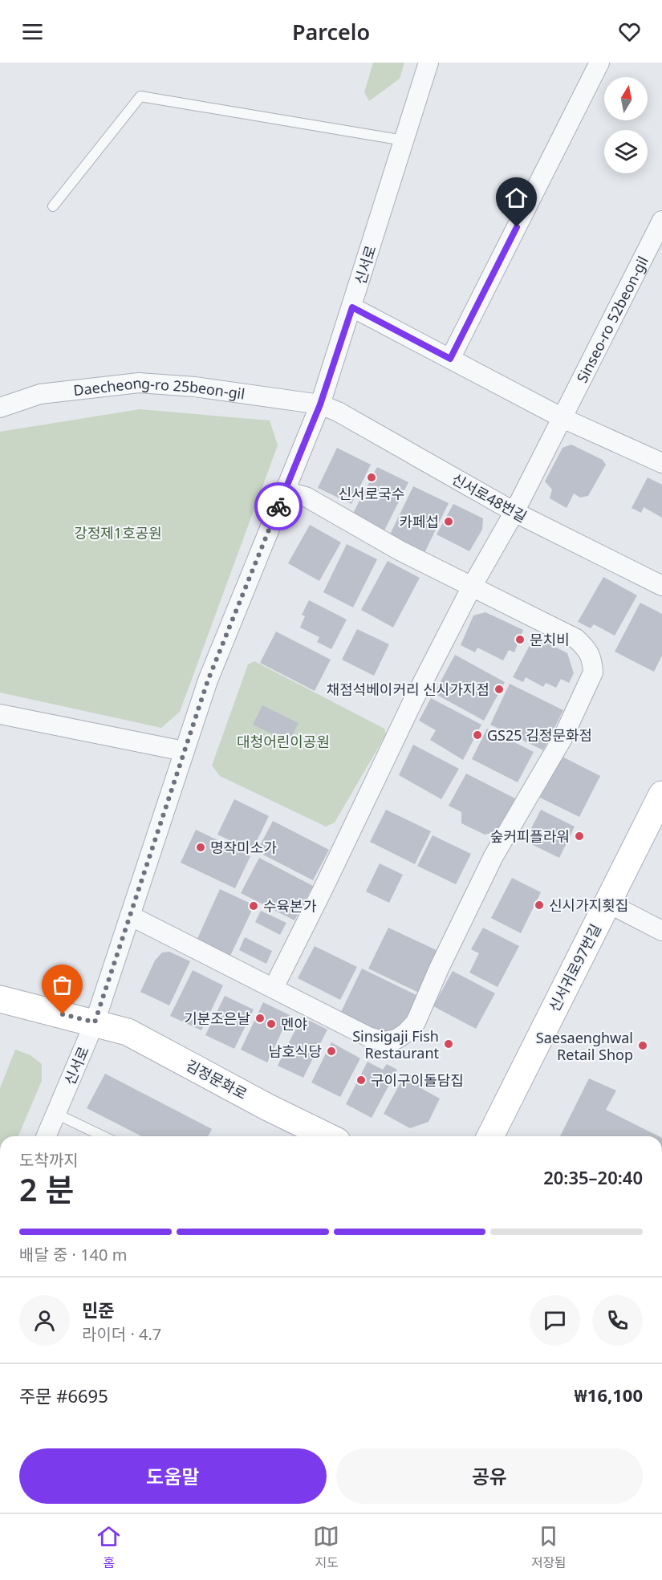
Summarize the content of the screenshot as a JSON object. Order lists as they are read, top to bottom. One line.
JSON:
{"streets":{"street":["신서로","Sinseo-ro 52beon-gil","Daecheong-ro 25beon-gil","신서로48번길","신서귀로97번길","김정문화로"]},"crossings":[["신서로","Daecheong-ro 25beon-gil"],["신서로","신서로48번길"],["신서로","김정문화로"],["Sinseo-ro 52beon-gil","신서로48번길"],["Daecheong-ro 25beon-gil","신서로48번길"]],"parks":["강정제1호공원","대청어린이공원"],"places":["신서로국수","카페섭","문치비","채점석베이커리 신시가지점","GS25 김정문화점","숲커피플라워","명작미소가","신시가지횟집","수육본가","기분조은날","멘야","Sinsigaji Fish Restaurant","Saesaenghwal Retail Shop","남호식당","구이구이돌담집"],"north":"top","page":{"header":"Parcelo","heading":["2 분","도착까지","20:35–20:40"],"panel":["민준","라이더 · 4.7","주문 #6695","₩16,100"],"bar":"배달 중 · 140 m","buttons":["도움말","공유"],"tabs":["홈","지도","저장됨"]}}
